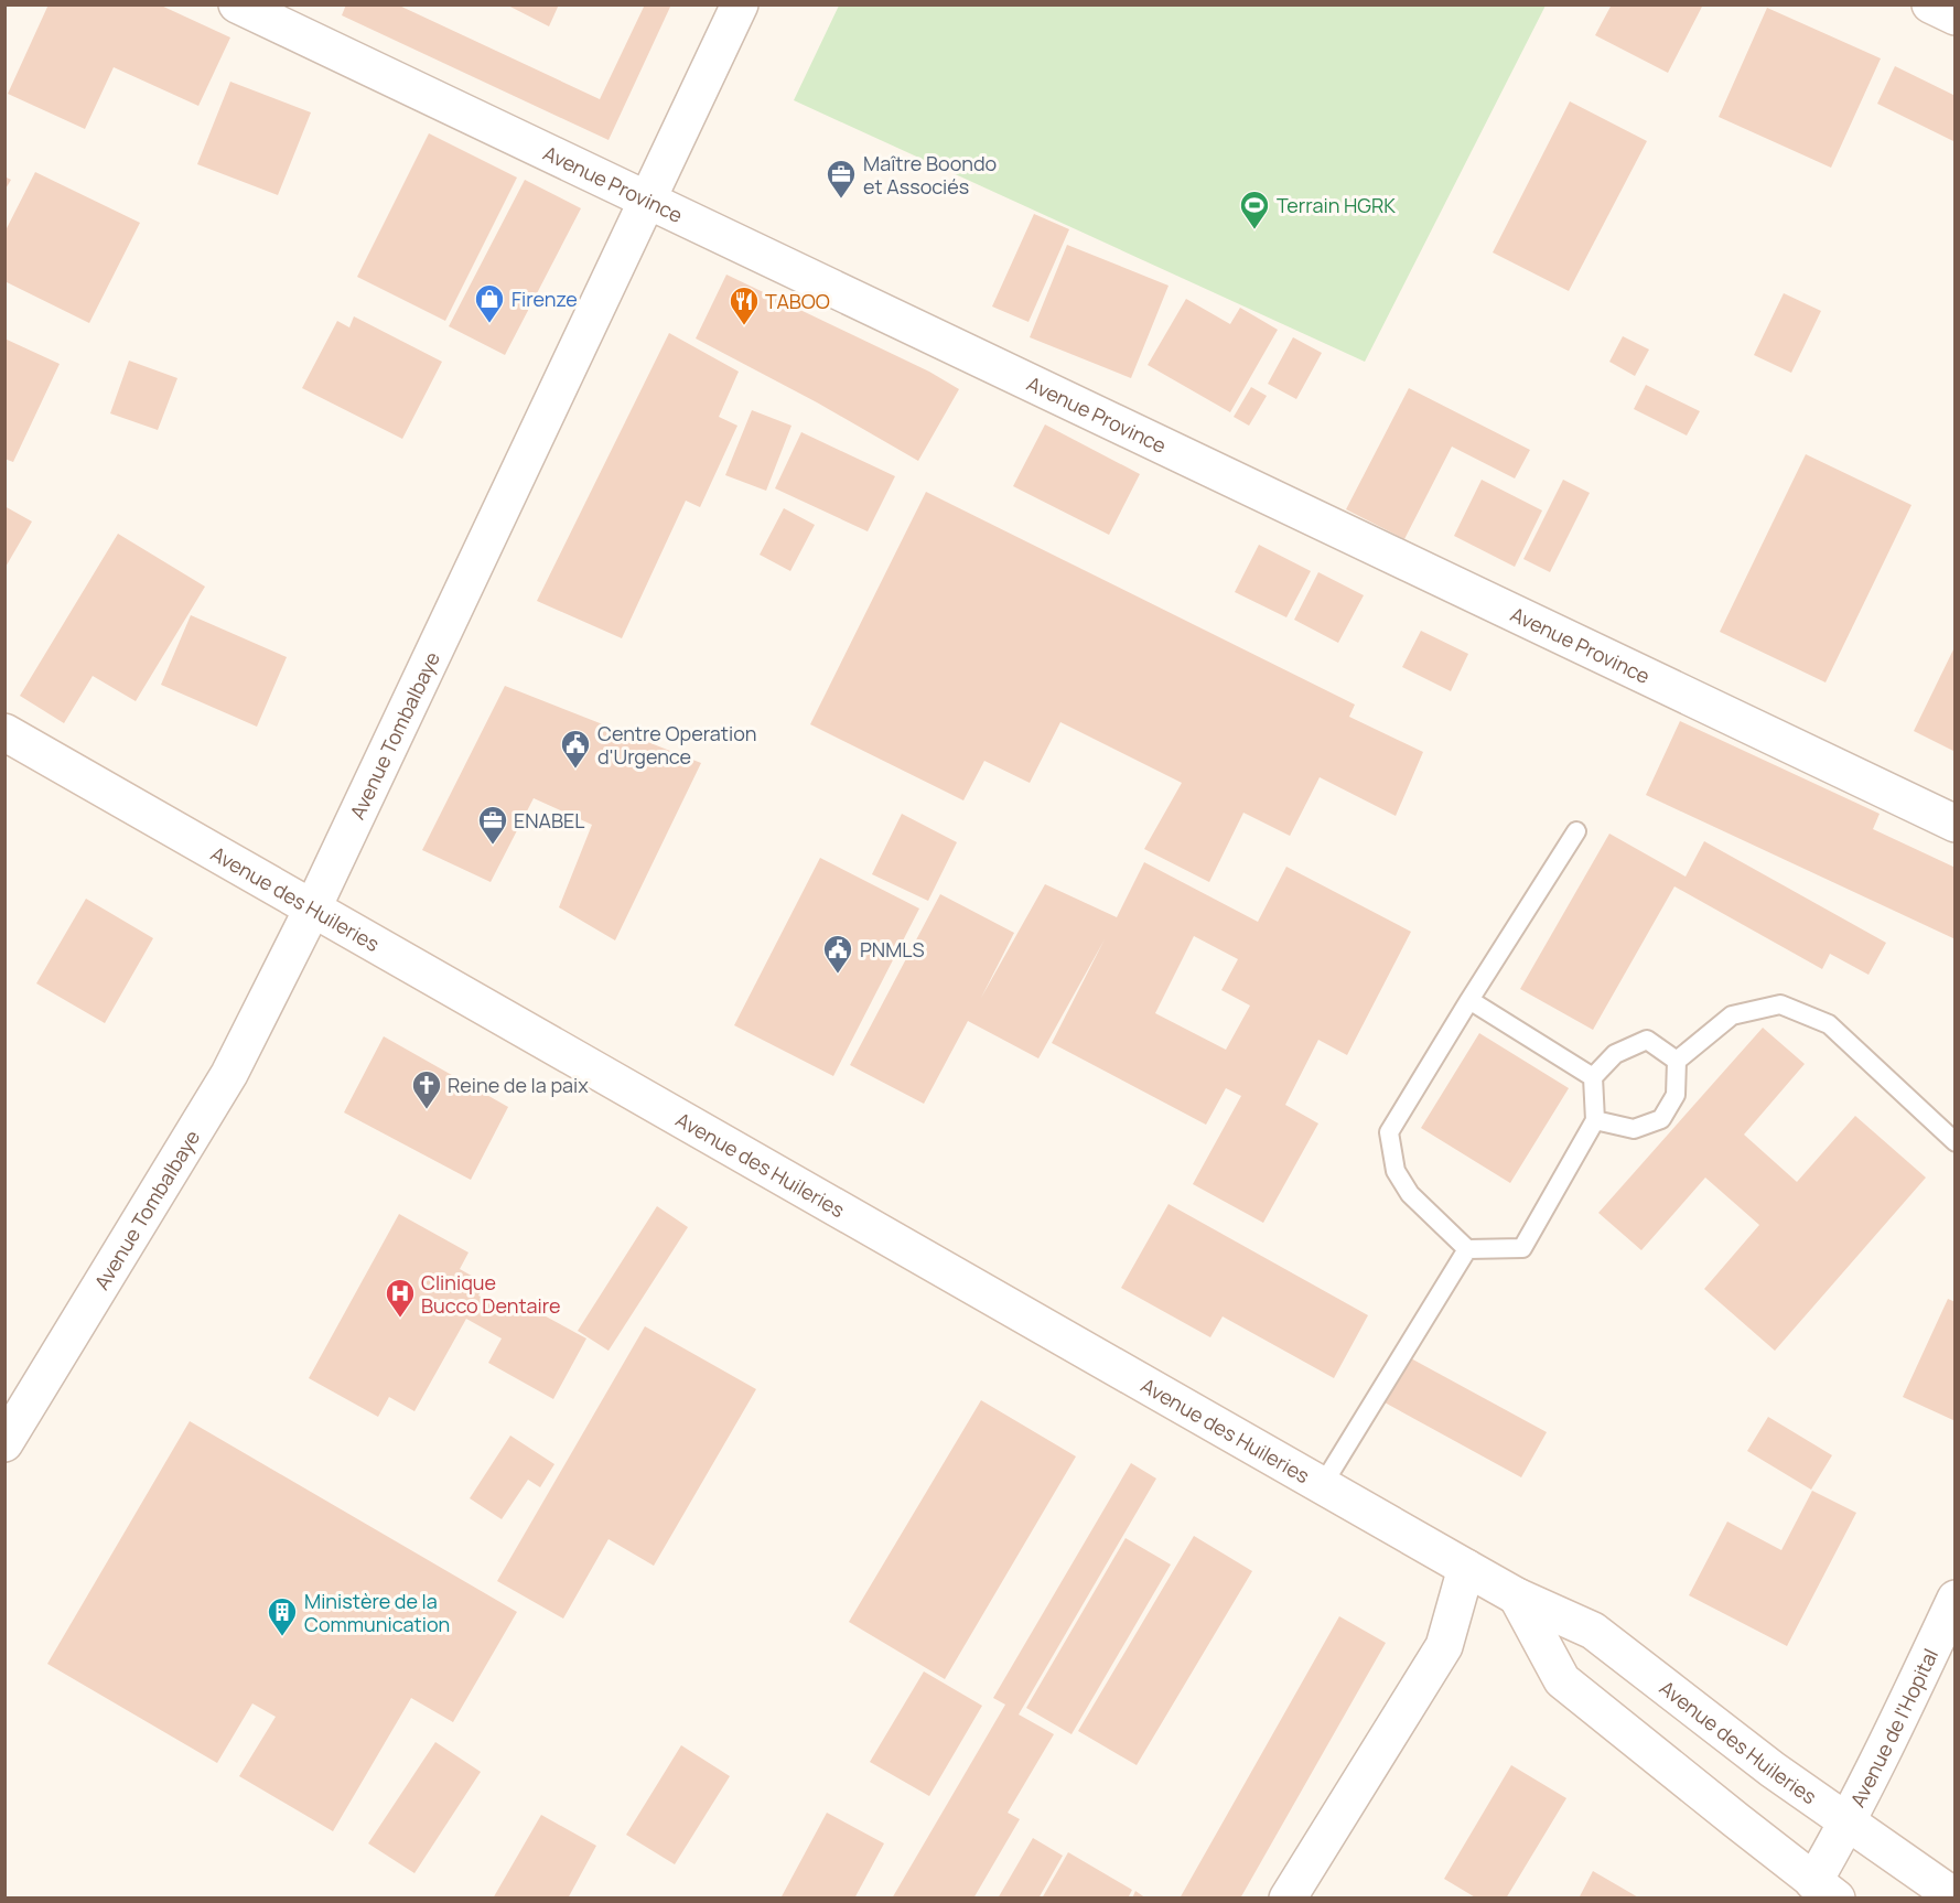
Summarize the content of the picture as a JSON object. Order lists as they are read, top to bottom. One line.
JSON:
{"streets":{"street":["Avenue Province","Avenue Tombalbaye","Avenue des Huileries","Avenue de l'Hopital"]},"crossings":[["Avenue Province","Avenue Tombalbaye"],["Avenue Tombalbaye","Avenue des Huileries"],["Avenue des Huileries","Avenue de l'Hopital"]],"places":{"office":["Maître Boondo et Associés","ENABEL"],"sports":["Terrain HGRK"],"shop":["Firenze"],"restaurant":["TABOO"],"public building":["Centre Operation d'Urgence","PNMLS"],"church":["Reine de la paix"],"hospital":["Clinique Bucco Dentaire"],"building":["Ministère de la Communication"]}}
